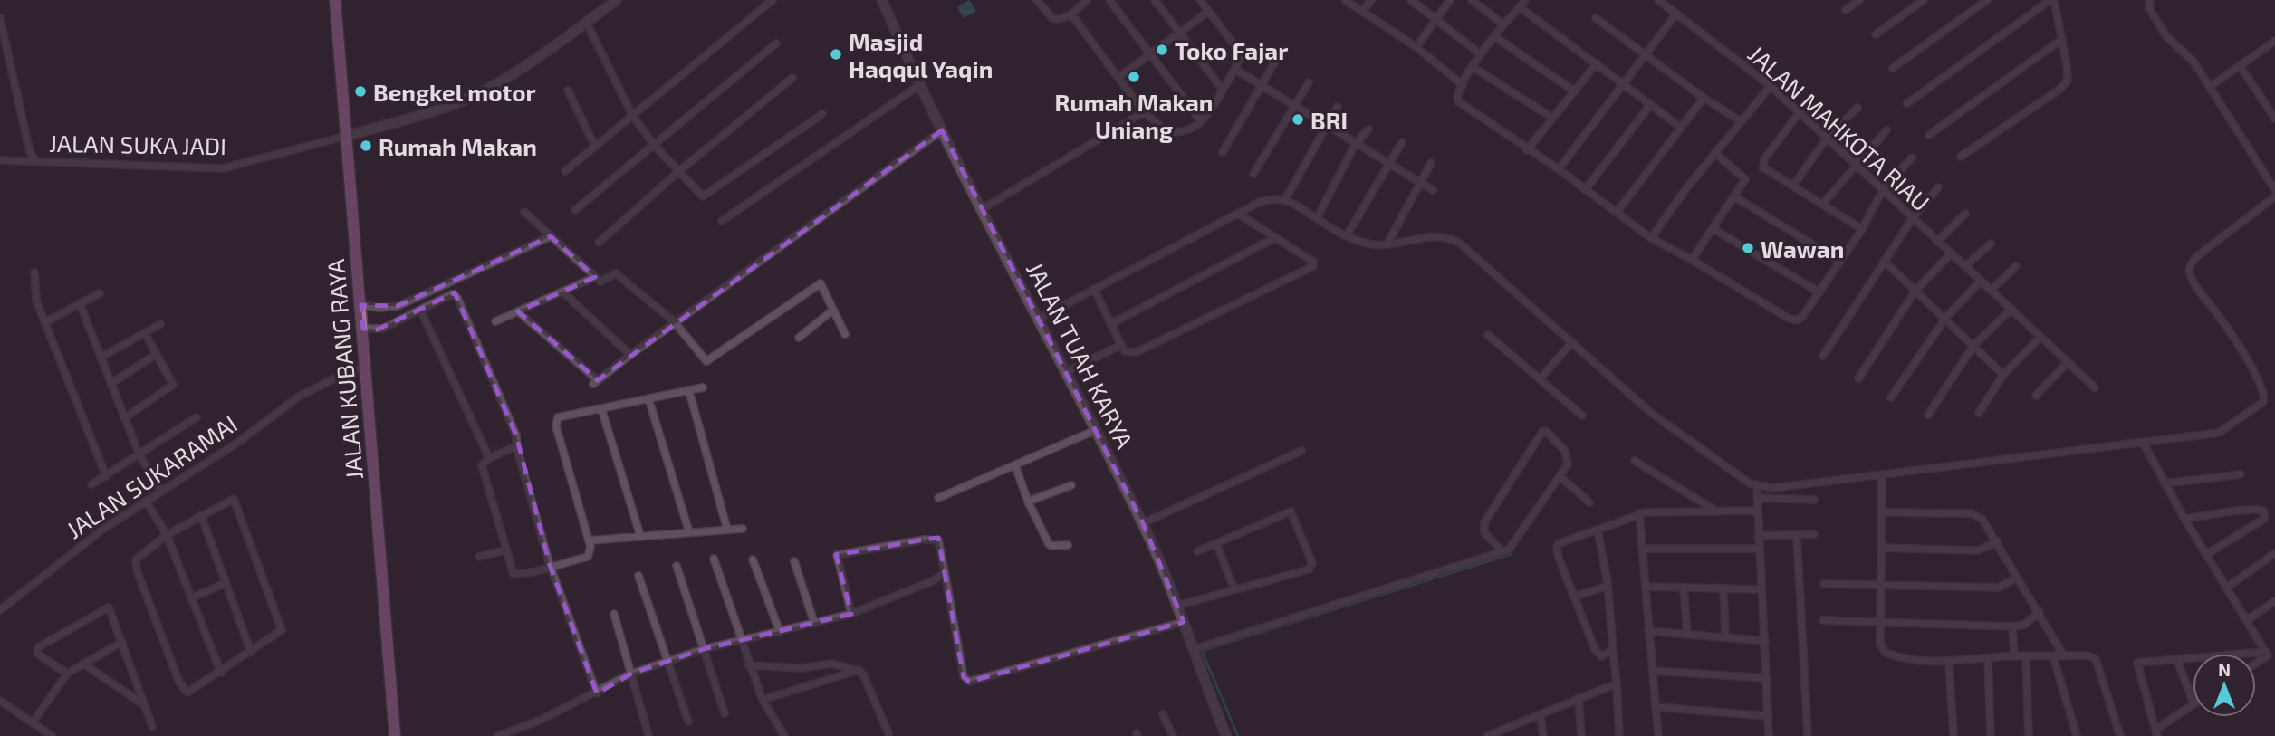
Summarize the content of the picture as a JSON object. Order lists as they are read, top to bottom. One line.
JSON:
{"streets":{"highway":["JALAN KUBANG RAYA"],"main road":["JALAN TUAH KARYA"],"street":["JALAN MAHKOTA RIAU","JALAN SUKA JADI","JALAN SUKARAMAI"]},"crossings":[["JALAN SUKA JADI","JALAN KUBANG RAYA"],["JALAN KUBANG RAYA","JALAN SUKARAMAI"]],"places":["Toko Fajar","Masjid Haqqul Yaqin","Rumah Makan Uniang","Bengkel motor","BRI","Rumah Makan","Wawan"],"north":"top"}
